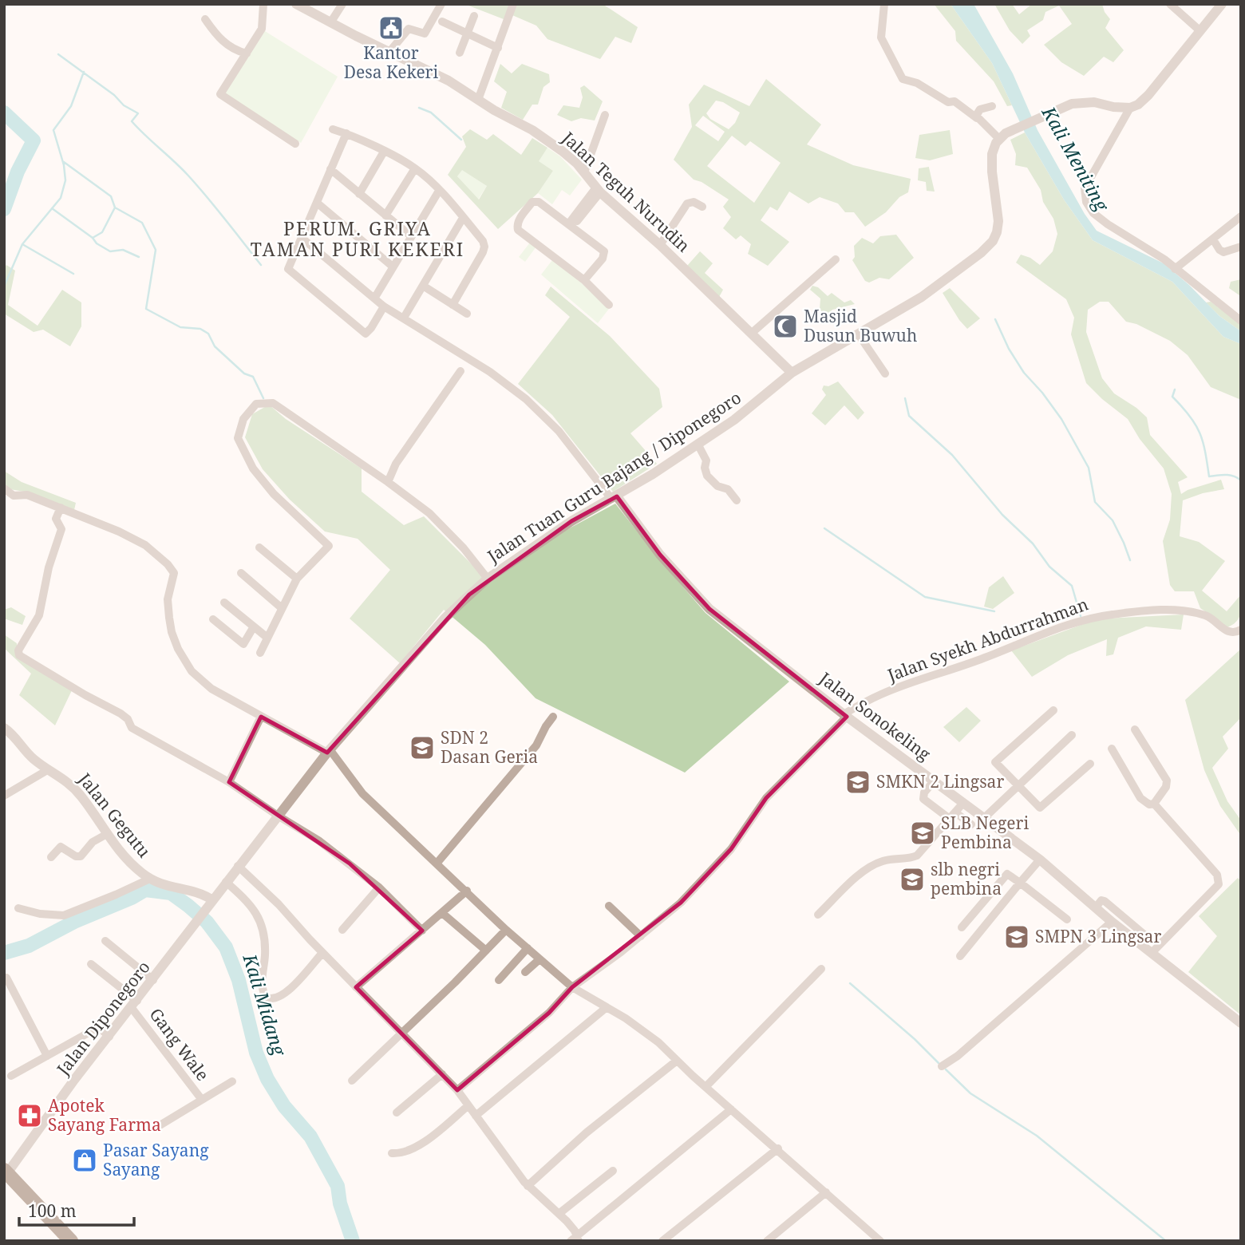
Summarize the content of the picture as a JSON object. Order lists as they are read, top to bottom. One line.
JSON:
{"streets":{"street":["Jalan Teguh Nurudin","Jalan Tuan Guru Bajang / Diponegoro","Jalan Syekh Abdurrahman","Jalan Sonokeling","Jalan Gegutu","Jalan Diponegoro","Gang Wale"]},"crossings":[["Jalan Teguh Nurudin","Jalan Tuan Guru Bajang / Diponegoro"],["Jalan Tuan Guru Bajang / Diponegoro","Jalan Sonokeling"],["Jalan Tuan Guru Bajang / Diponegoro","Jalan Gegutu"],["Jalan Tuan Guru Bajang / Diponegoro","Jalan Diponegoro"],["Jalan Syekh Abdurrahman","Jalan Sonokeling"],["Jalan Diponegoro","Gang Wale"]],"districts":["PERUM. GRIYA TAMAN PURI KEKERI"],"water":["Kali Meniting","Kali Midang"],"places":{"public building":["Kantor Desa Kekeri"],"mosque":["Masjid Dusun Buwuh"],"school or university":["SDN 2 Dasan Geria","SMKN 2 Lingsar","SLB Negeri Pembina","slb negri pembina","SMPN 3 Lingsar"],"pharmacy":["Apotek Sayang Farma"],"shop":["Pasar Sayang Sayang"]},"scale_bar":"100 m"}
